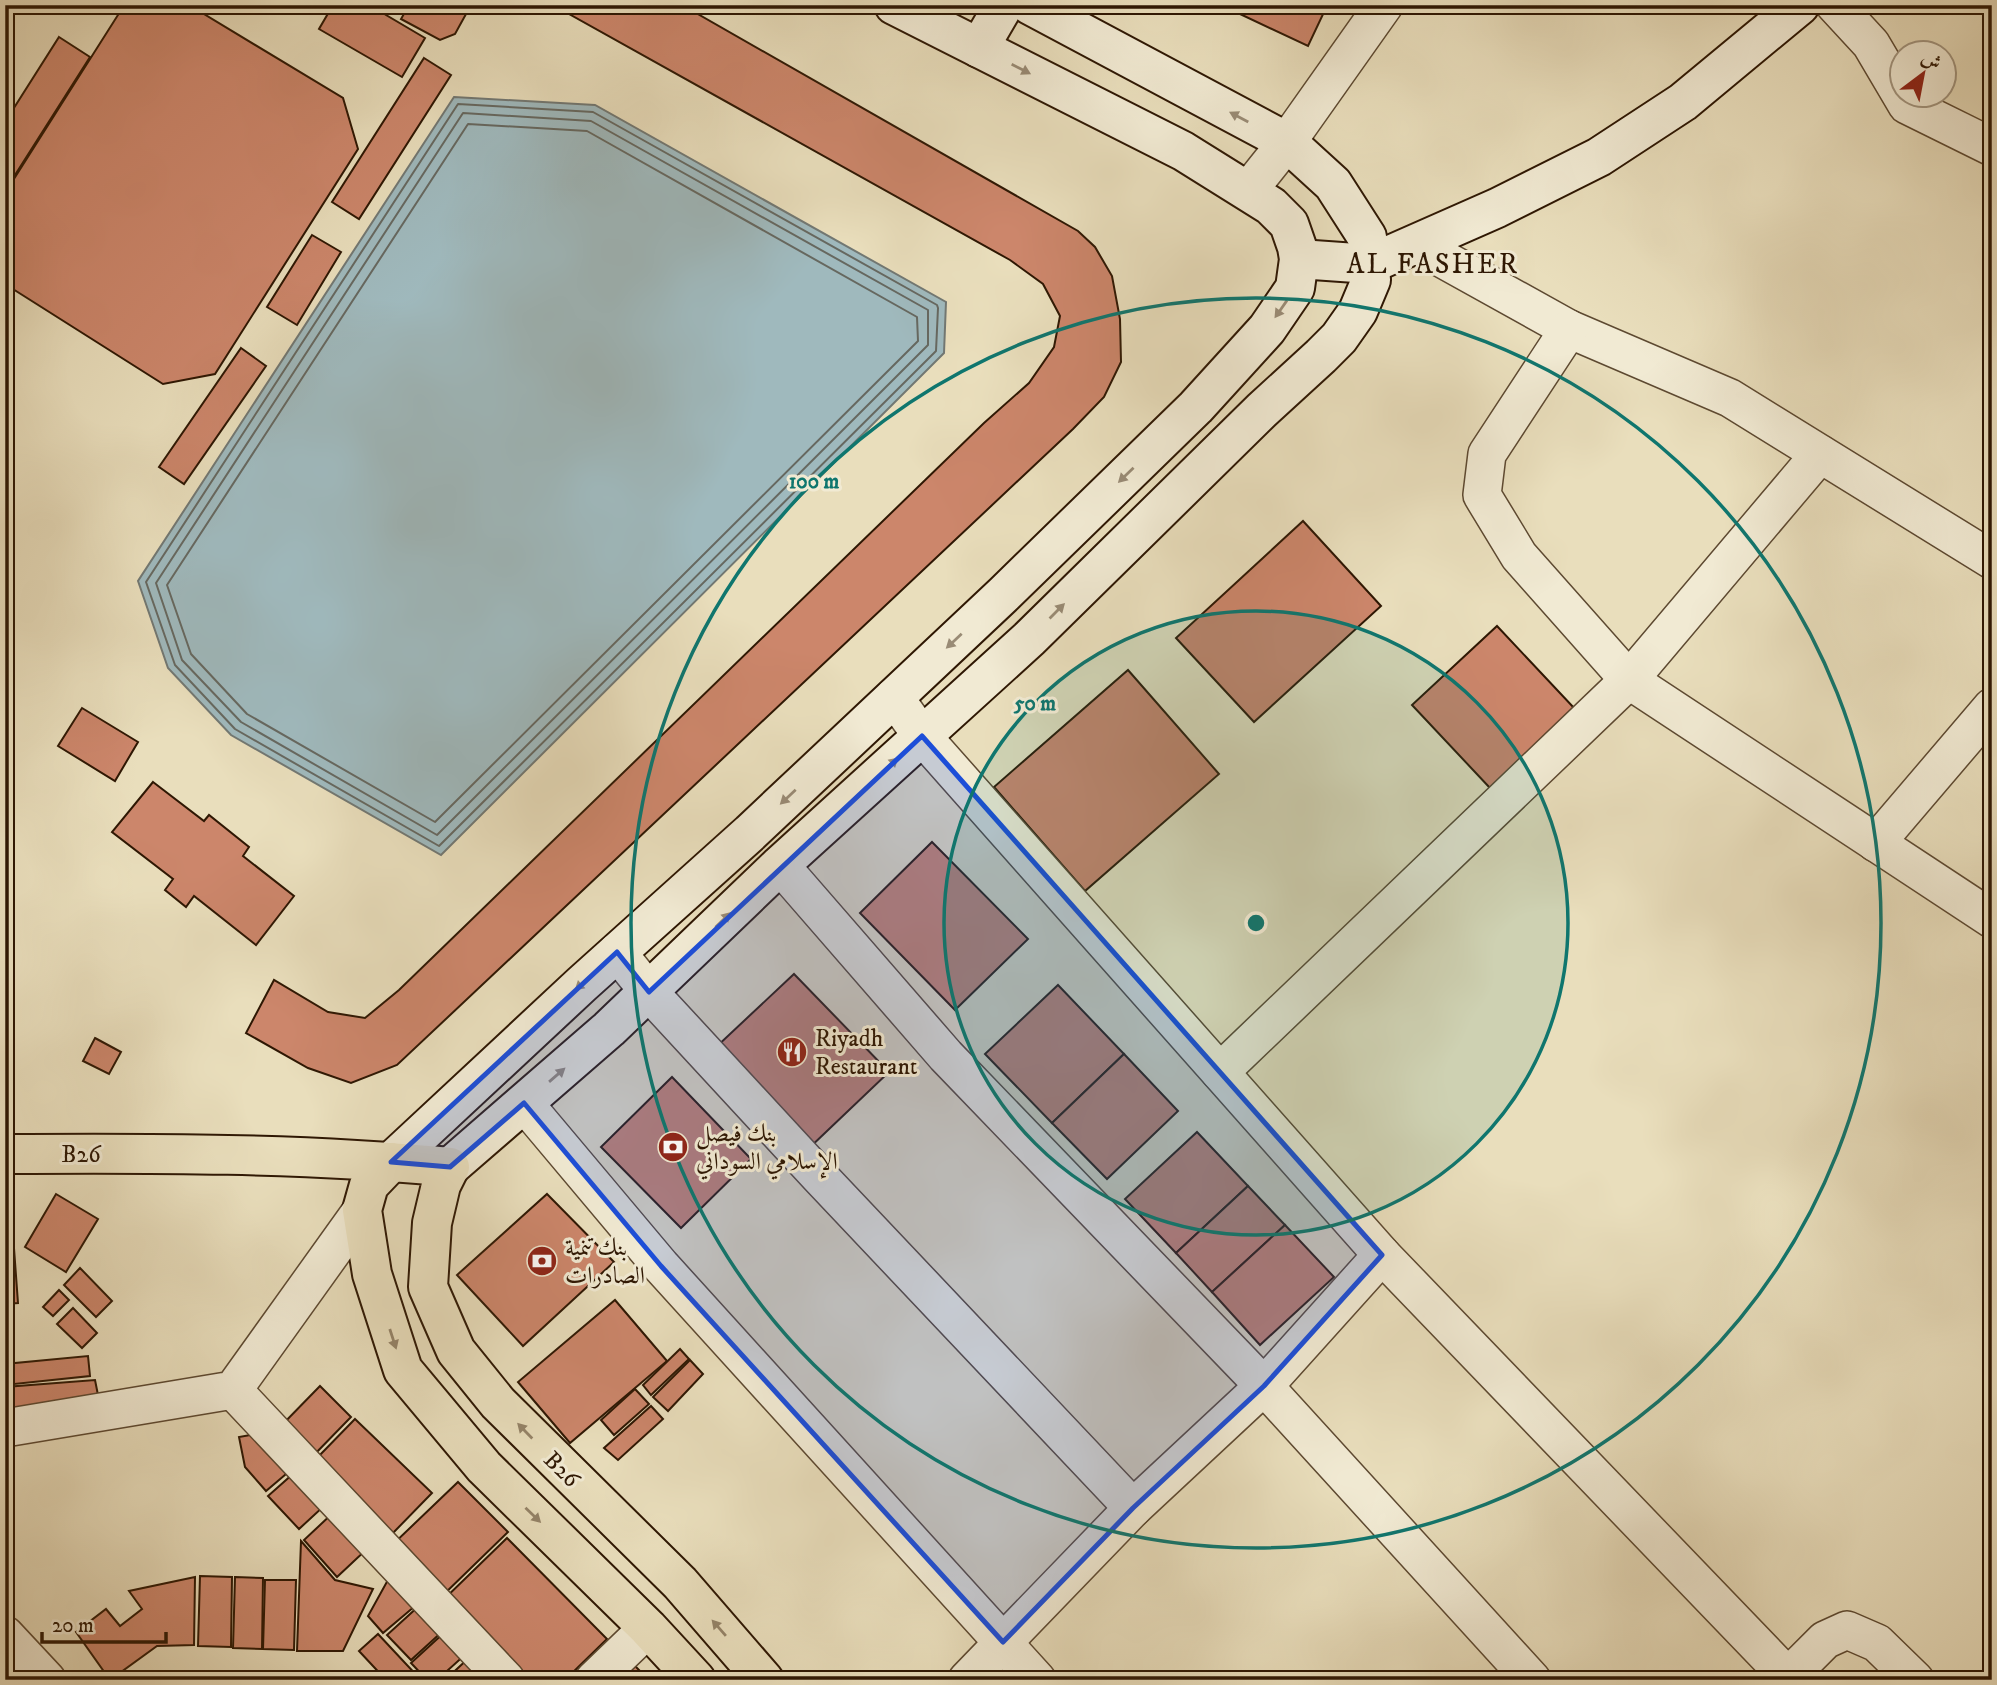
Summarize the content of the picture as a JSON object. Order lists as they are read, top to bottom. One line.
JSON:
{"streets":{"highway":["B26"]},"districts":["AL FASHER"],"places":{"restaurant":["Riyadh Restaurant"],"bank":["بنك فيصل الإسلامي السوداني","بنك تنمية الصادرات"]},"scale_bar":"20 m","north":"top right","rings":["100 m","50 m"]}
